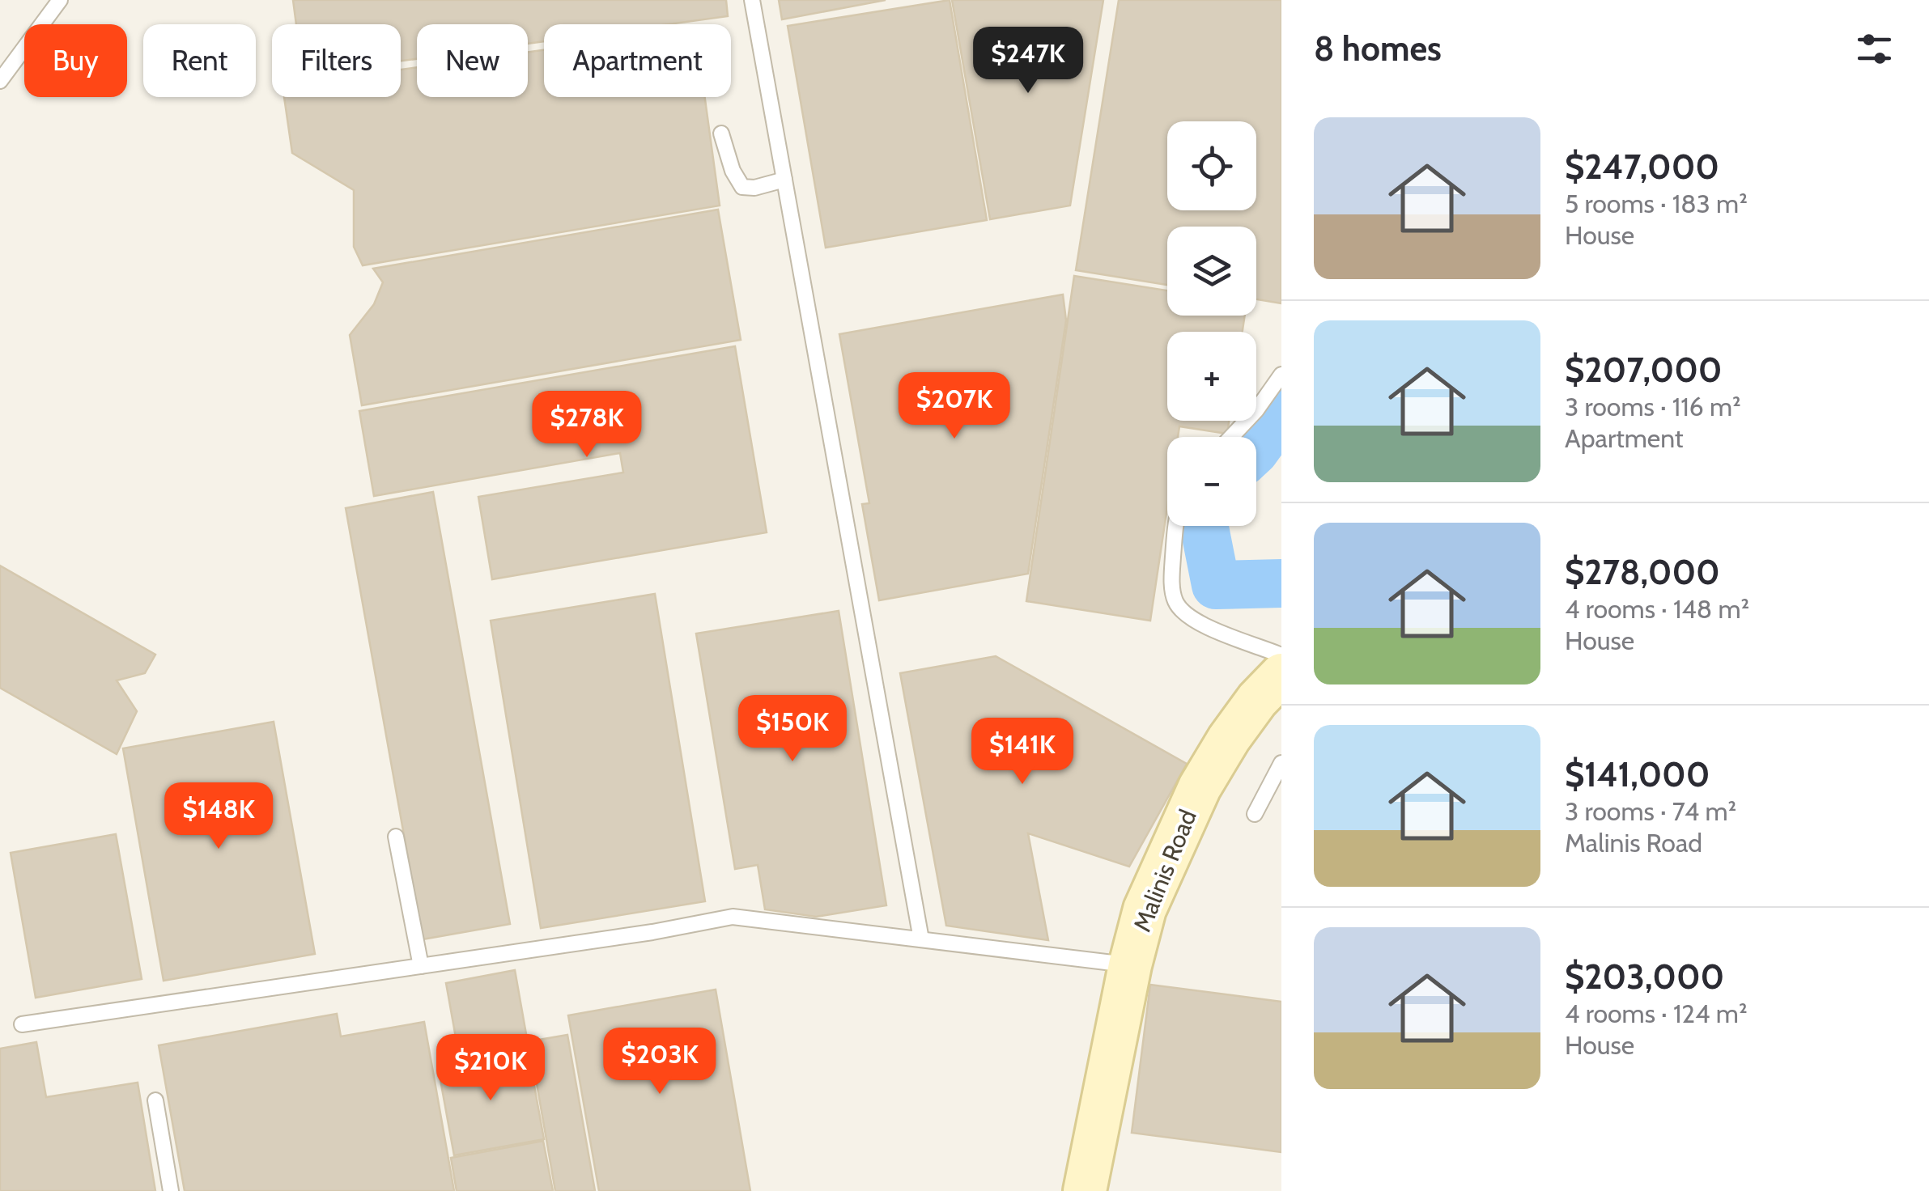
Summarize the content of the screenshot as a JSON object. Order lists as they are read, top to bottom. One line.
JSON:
{"streets":{"main road":["Malinis Road"]},"page":{"heading":"8 homes","chip":["Buy","Rent","Filters","New","Apartment"],"price":["$247K","$207K","$278K","$150K","$141K","$148K","$203K","$210K"],"list":[{"name":"$247,000","note":"5 rooms · 183 m² · House"},{"name":"$207,000","note":"3 rooms · 116 m² · Apartment"},{"name":"$278,000","note":"4 rooms · 148 m² · House"},{"name":"$141,000","note":"3 rooms · 74 m² · Malinis Road"},{"name":"$203,000","note":"4 rooms · 124 m² · House"}],"map_buttons":["+","−"]}}
